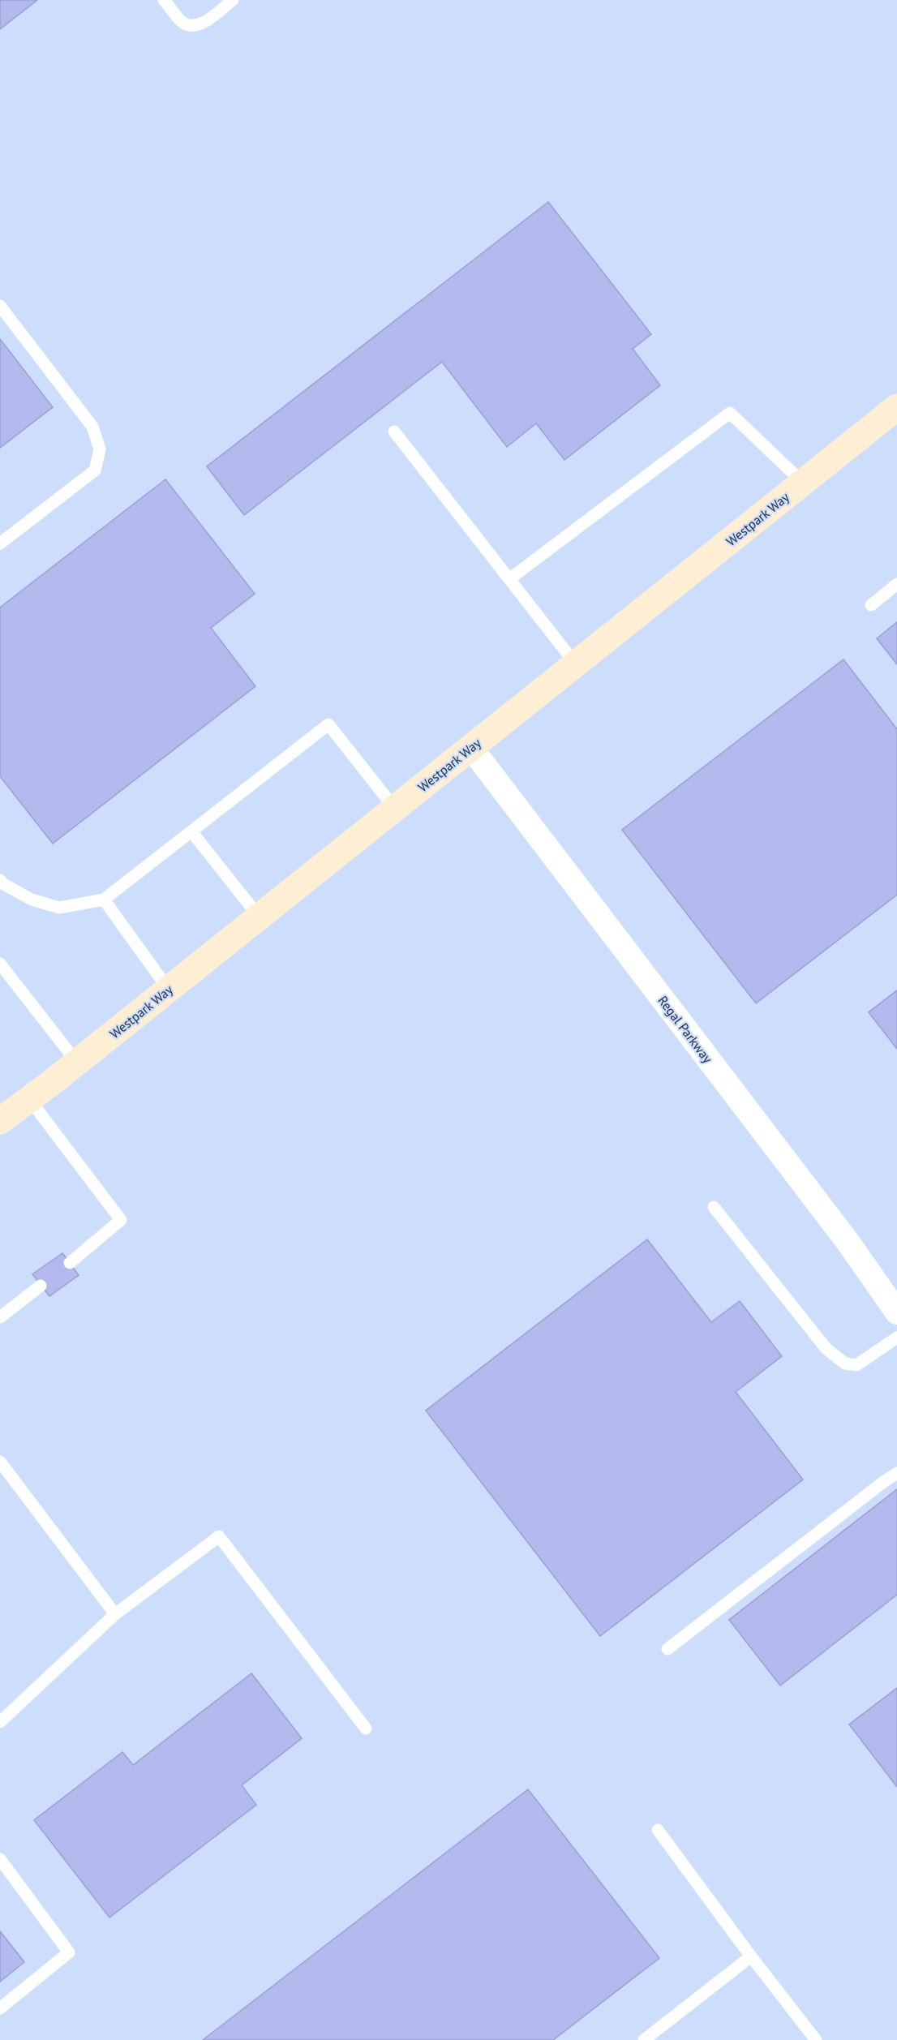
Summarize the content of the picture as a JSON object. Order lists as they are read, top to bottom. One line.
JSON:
{"streets":{"street":["Westpark Way","Regal Parkway"]},"crossings":[["Westpark Way","Regal Parkway"]]}
